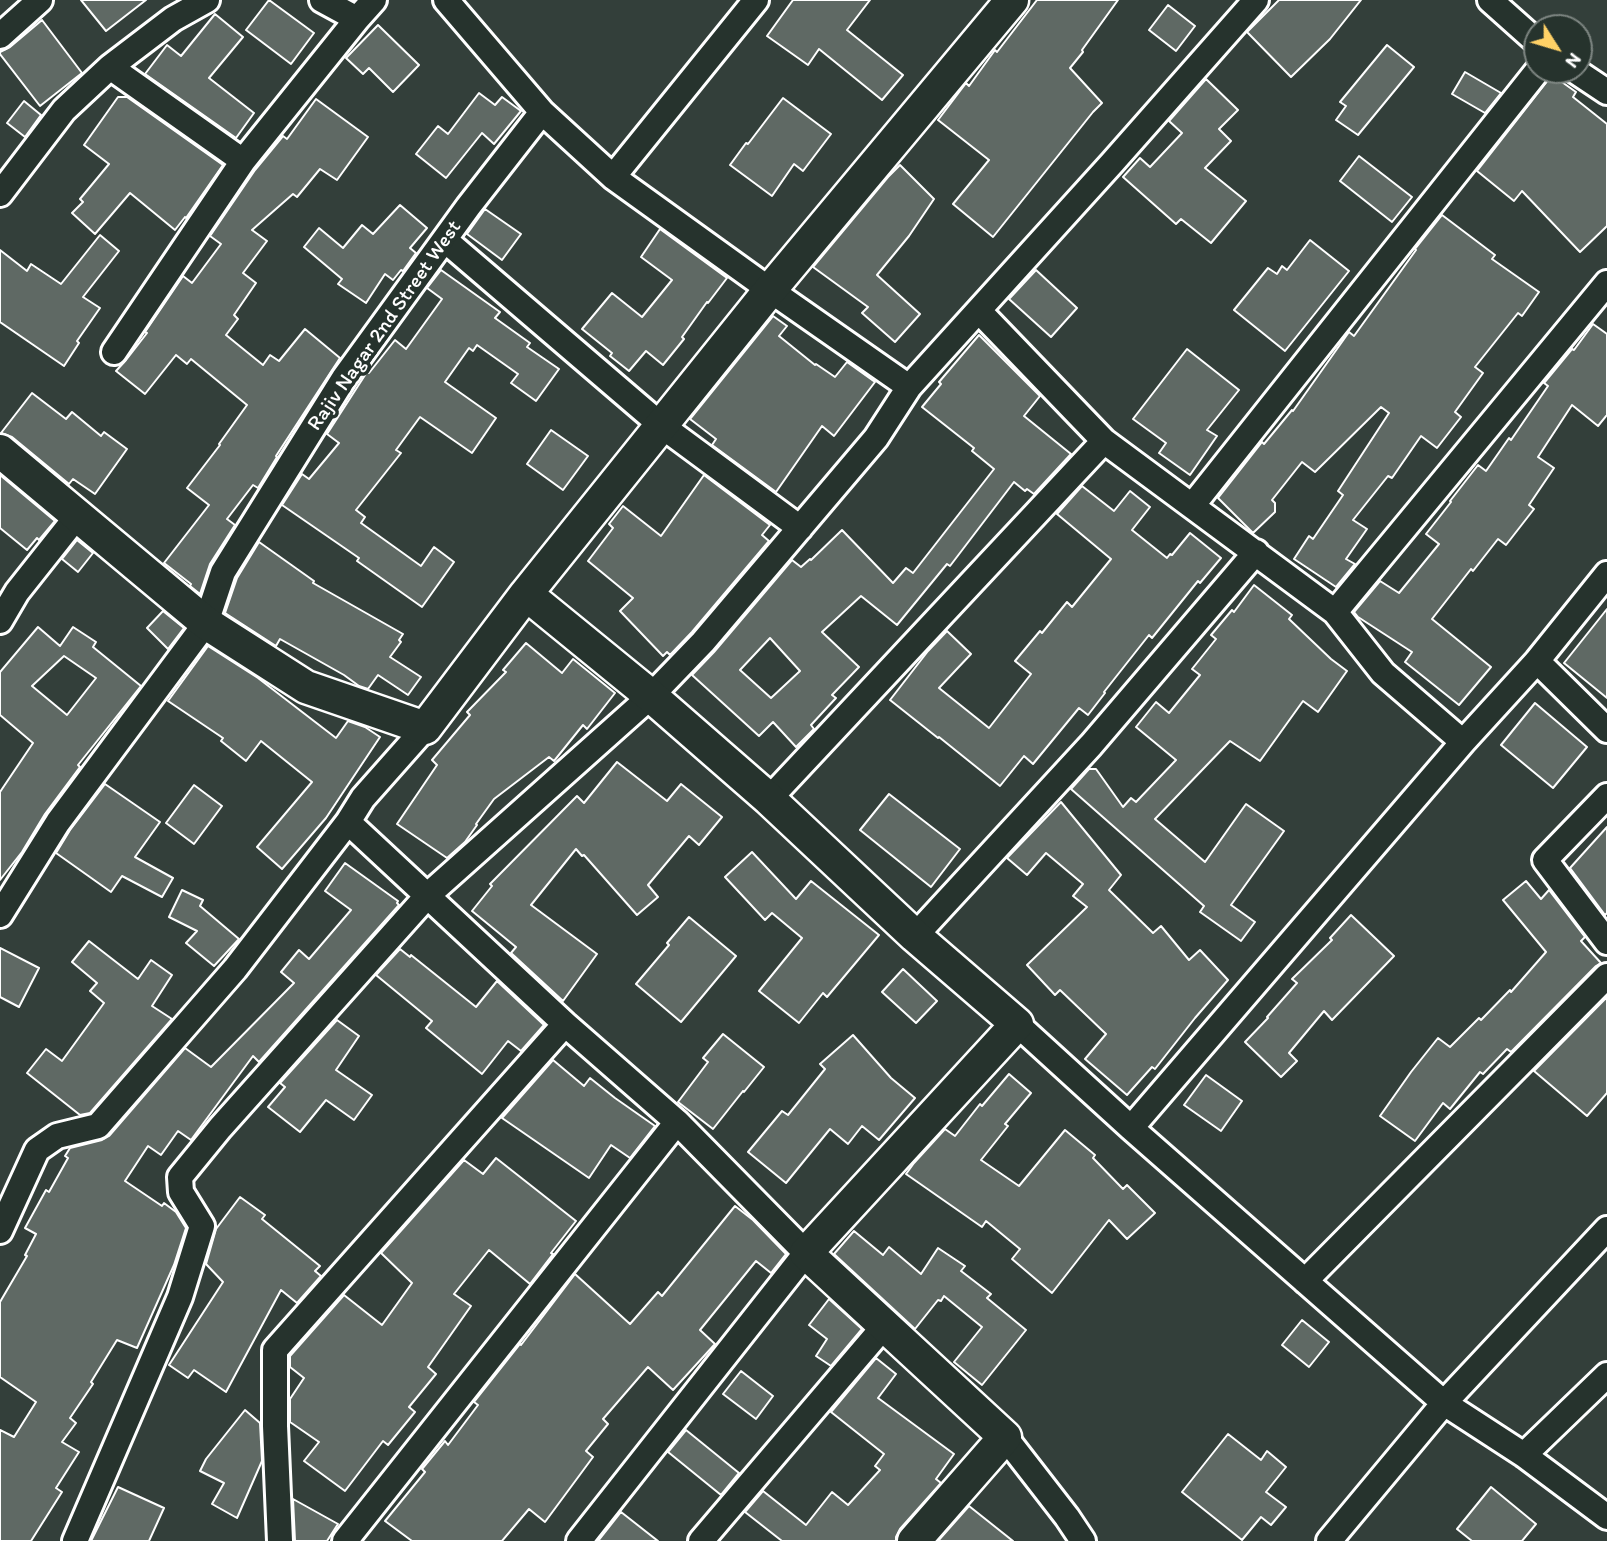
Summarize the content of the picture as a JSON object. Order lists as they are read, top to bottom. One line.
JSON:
{"streets":{"street":["Rajiv Nagar 2nd Street West"]},"north":"bottom right"}
